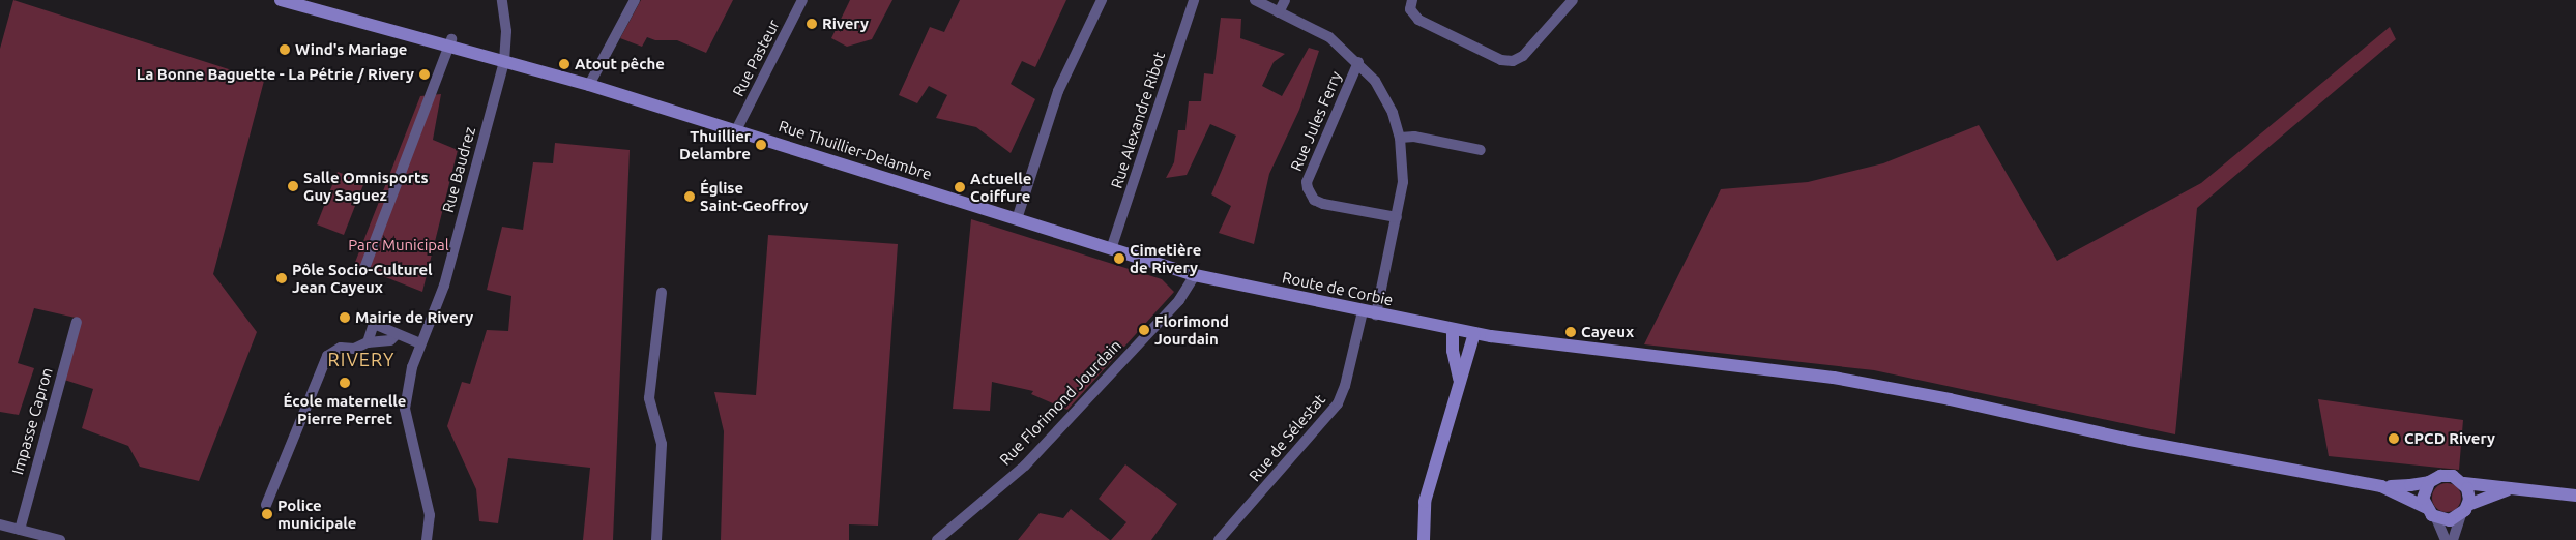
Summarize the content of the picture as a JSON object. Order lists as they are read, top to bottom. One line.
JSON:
{"streets":{"main road":["Rue Thuillier-Delambre","Route de Corbie"],"street":["Rue Pasteur","Rue Alexandre Ribot","Rue Jules Ferry","Rue Baudrez","Rue Florimond Jourdain","Impasse Capron","Rue de Sélestat"]},"crossings":[["Rue Pasteur","Rue Thuillier-Delambre"],["Rue Alexandre Ribot","Rue Thuillier-Delambre"],["Rue Thuillier-Delambre","Rue Baudrez"],["Rue Thuillier-Delambre","Route de Corbie"],["Rue Thuillier-Delambre","Rue Florimond Jourdain"],["Route de Corbie","Rue Florimond Jourdain"],["Route de Corbie","Rue de Sélestat"]],"districts":["RIVERY"],"parks":["Parc Municipal"],"places":["Rivery","Wind's Mariage","Atout pêche","La Bonne Baguette - La Pétrie / Rivery","Thuillier Delambre","Salle Omnisports Guy Saguez","Actuelle Coiffure","Église Saint-Geoffroy","Cimetière de Rivery","Pôle Socio-Culturel Jean Cayeux","Mairie de Rivery","Florimond Jourdain","Cayeux","École maternelle Pierre Perret","CPCD Rivery","Police municipale"]}
